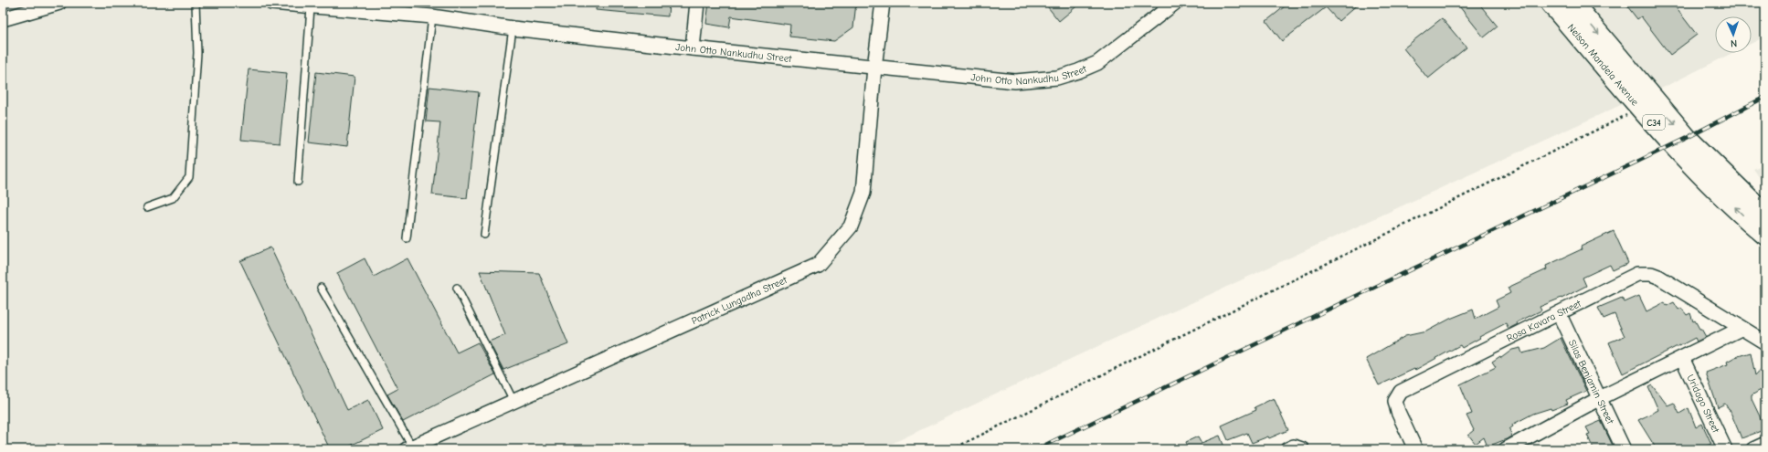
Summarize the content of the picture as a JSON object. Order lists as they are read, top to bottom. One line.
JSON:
{"streets":{"main road":["Nelson Mandela Avenue","C34"],"street":["John Otto Nankudhu Street","Patrick Lungadha Street","Rosa Kavara Street","Silas Benjamin Street","Uridago Street"]},"crossings":[["John Otto Nankudhu Street","Patrick Lungadha Street"],["Rosa Kavara Street","Silas Benjamin Street"]],"north":"bottom"}
